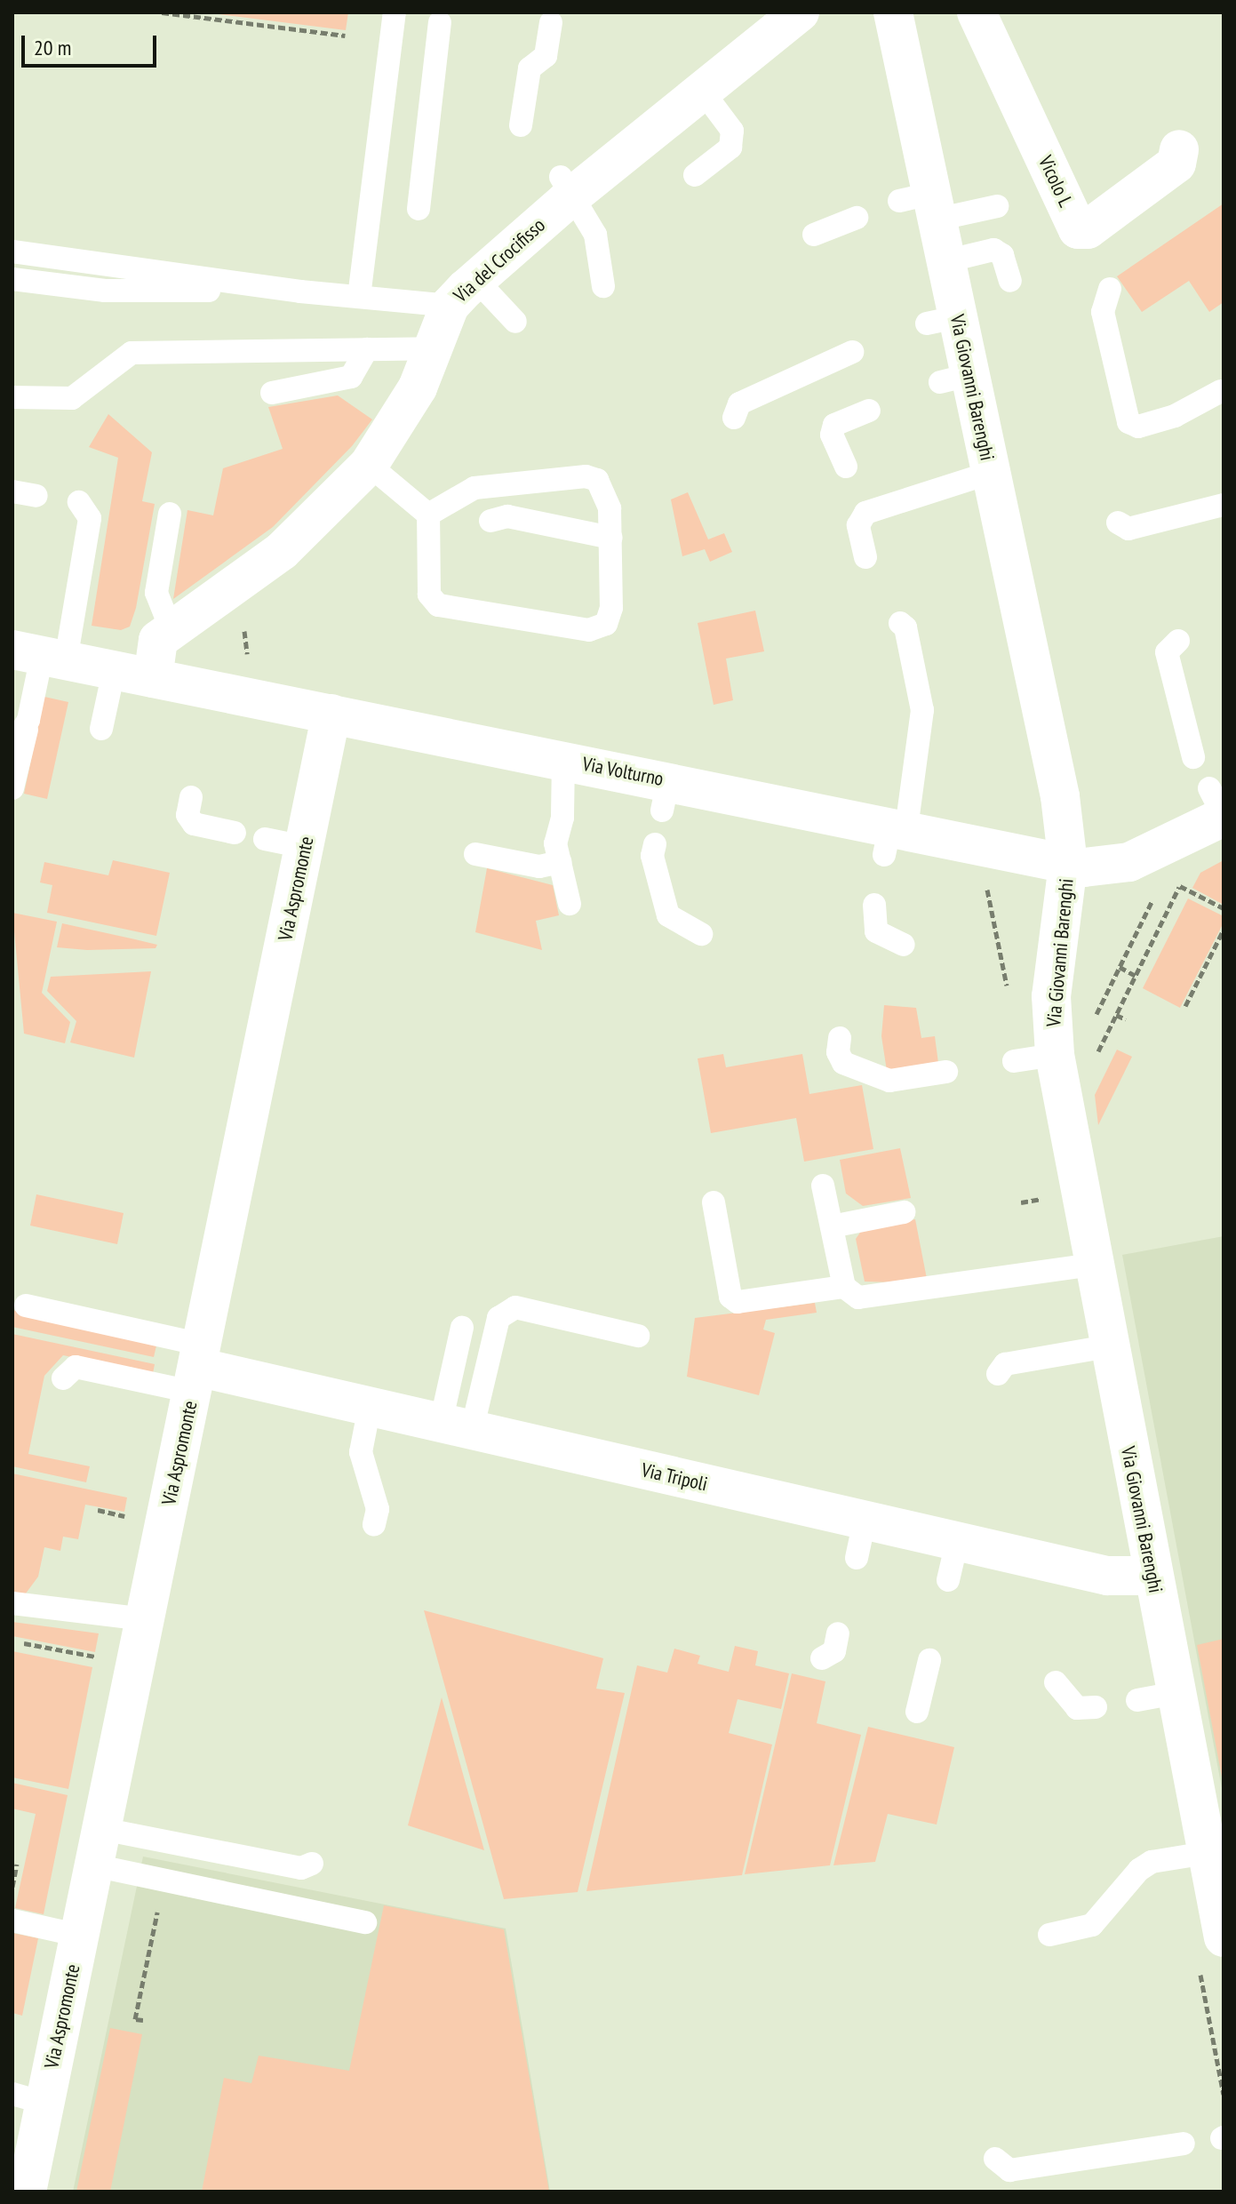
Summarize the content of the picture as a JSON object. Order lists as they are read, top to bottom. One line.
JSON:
{"streets":{"street":["Vicolo L","Via del Crocifisso","Via Giovanni Barenghi","Via Volturno","Via Aspromonte","Via Tripoli"]},"crossings":[["Via del Crocifisso","Via Volturno"],["Via Giovanni Barenghi","Via Volturno"],["Via Giovanni Barenghi","Via Tripoli"],["Via Volturno","Via Aspromonte"],["Via Aspromonte","Via Tripoli"]],"scale_bar":"20 m"}
